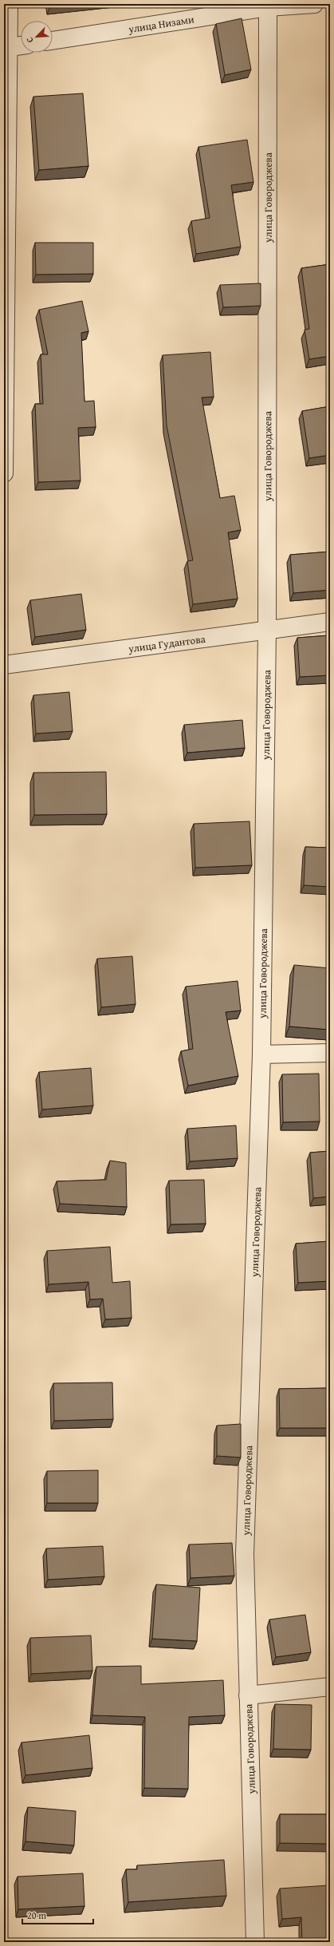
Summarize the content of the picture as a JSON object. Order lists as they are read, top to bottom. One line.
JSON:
{"streets":{"street":["улица Низами","улица Говороджева","улица Гудантова"]},"crossings":[["улица Низами","улица Говороджева"],["улица Говороджева","улица Гудантова"]],"scale_bar":"20 m","north":"bottom left"}
